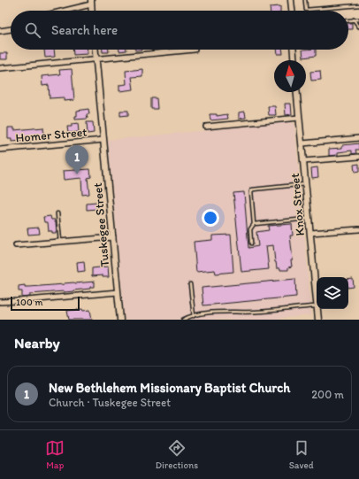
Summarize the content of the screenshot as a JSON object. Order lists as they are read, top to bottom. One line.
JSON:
{"streets":{"street":["Homer Street","Knox Street","Tuskegee Street"]},"crossings":[["Homer Street","Tuskegee Street"]],"scale_bar":"100 m","north":"top","page":{"search":"Search here","pins":"1","scale":"100 m","heading":"Nearby","list":[{"mark":"1","name":"New Bethlehem Missionary Baptist Church","note":"Church · Tuskegee Street","value":"200 m"}],"nav":["Map","Directions","Saved"]}}
